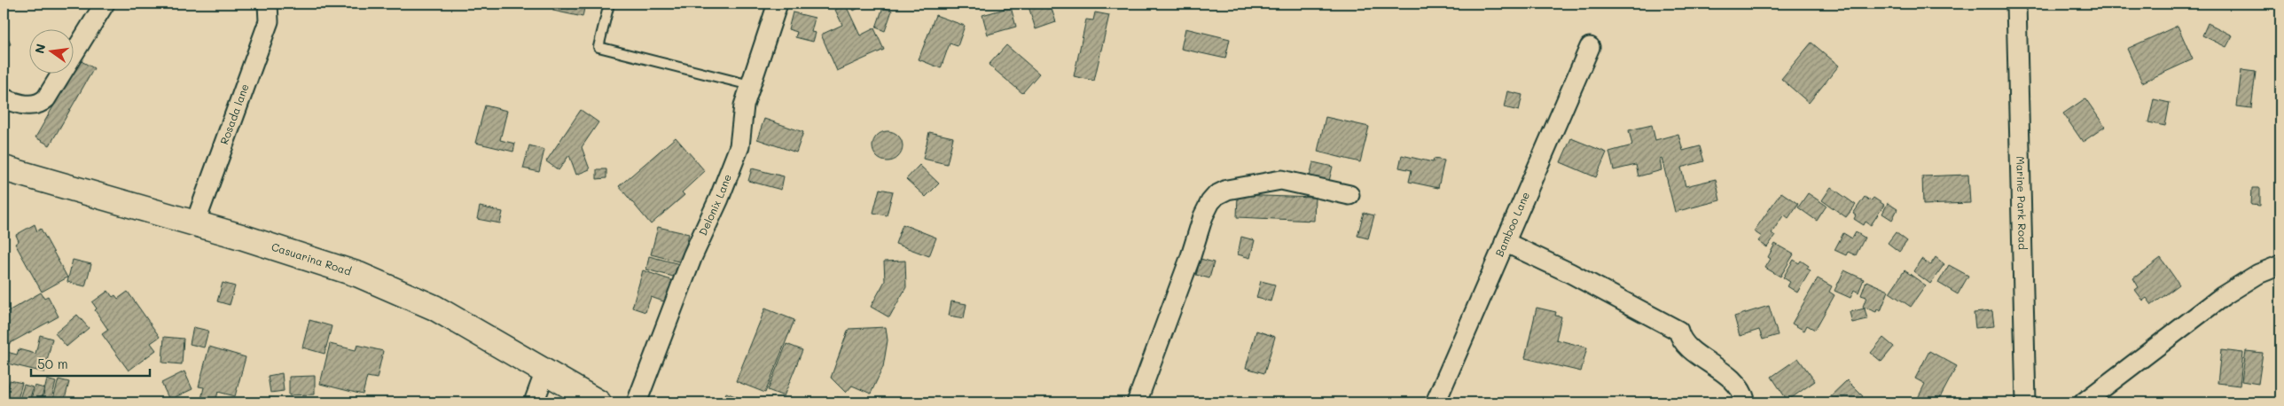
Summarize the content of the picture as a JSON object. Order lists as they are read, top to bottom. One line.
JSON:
{"streets":{"street":["Rosada lane","Marine Park Road","Delonix Lane","Bamboo Lane","Casuarina Road"]},"crossings":[["Rosada lane","Casuarina Road"]],"scale_bar":"50 m","north":"left"}
